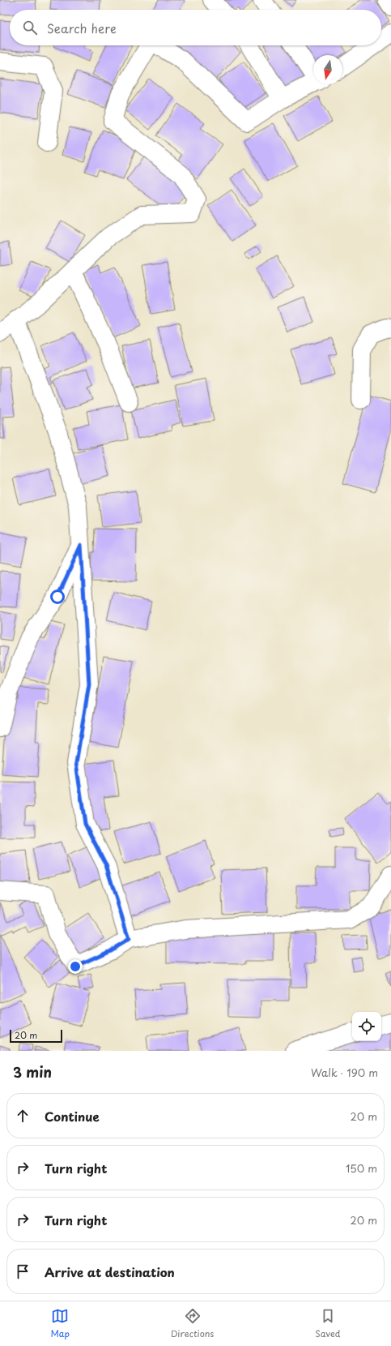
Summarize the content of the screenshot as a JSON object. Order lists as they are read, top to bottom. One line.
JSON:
{"scale_bar":"20 m","north":"bottom","page":{"search":"Search here","scale":"20 m","heading":["3 min","Walk · 190 m"],"list":[["Continue","20 m"],["Turn right","150 m"],["Turn right","20 m"],"Arrive at destination"],"nav":["Map","Directions","Saved"]}}
